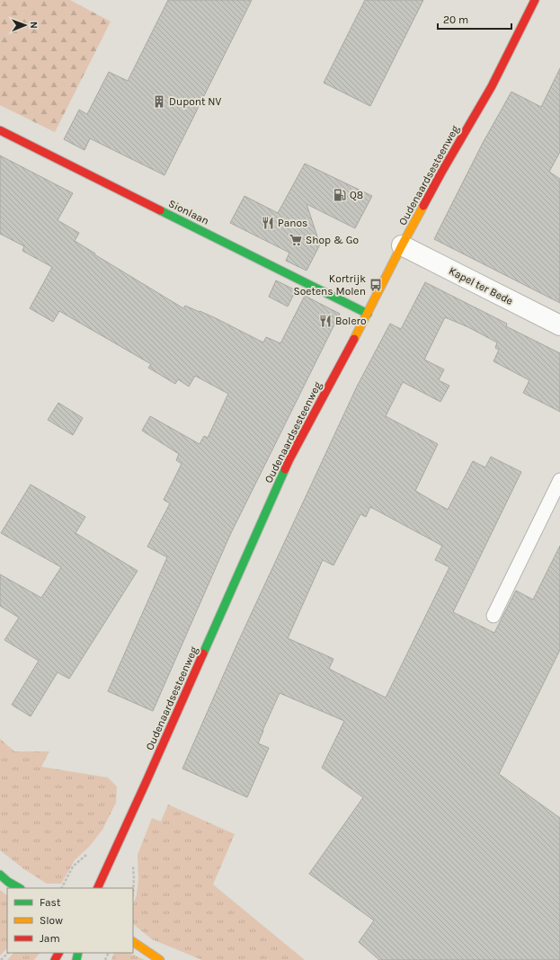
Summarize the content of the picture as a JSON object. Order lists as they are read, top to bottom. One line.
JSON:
{"streets":{"main road":["Oudenaardsesteenweg","Sionlaan"],"street":["Kapel ter Bede"]},"crossings":[["Oudenaardsesteenweg","Sionlaan"],["Oudenaardsesteenweg","Kapel ter Bede"]],"places":{"building":["Dupont NV"],"fuel station":["Q8"],"restaurant":["Panos","Bolero"],"supermarket":["Shop & Go"],"bus stop":["Kortrijk Soetens Molen"]},"legend":["Fast","Slow","Jam"],"scale_bar":"20 m","north":"right"}
